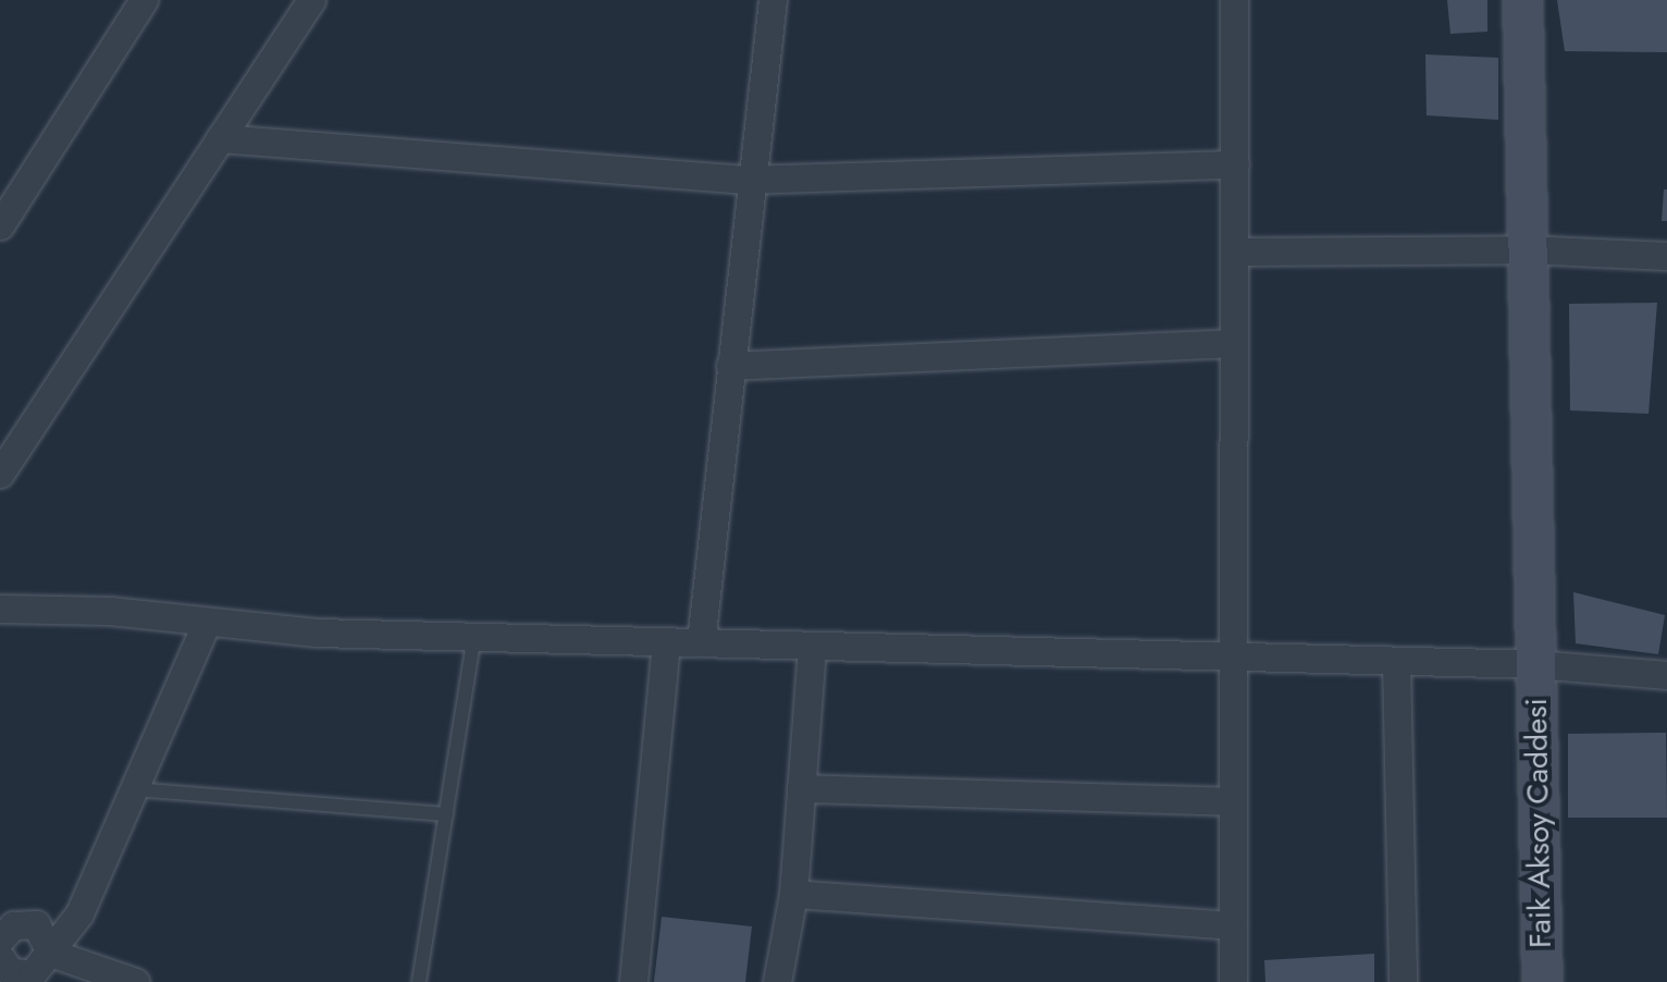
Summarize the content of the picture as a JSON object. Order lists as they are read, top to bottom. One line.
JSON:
{"streets":{"main road":["Faik Aksoy Caddesi"]}}
